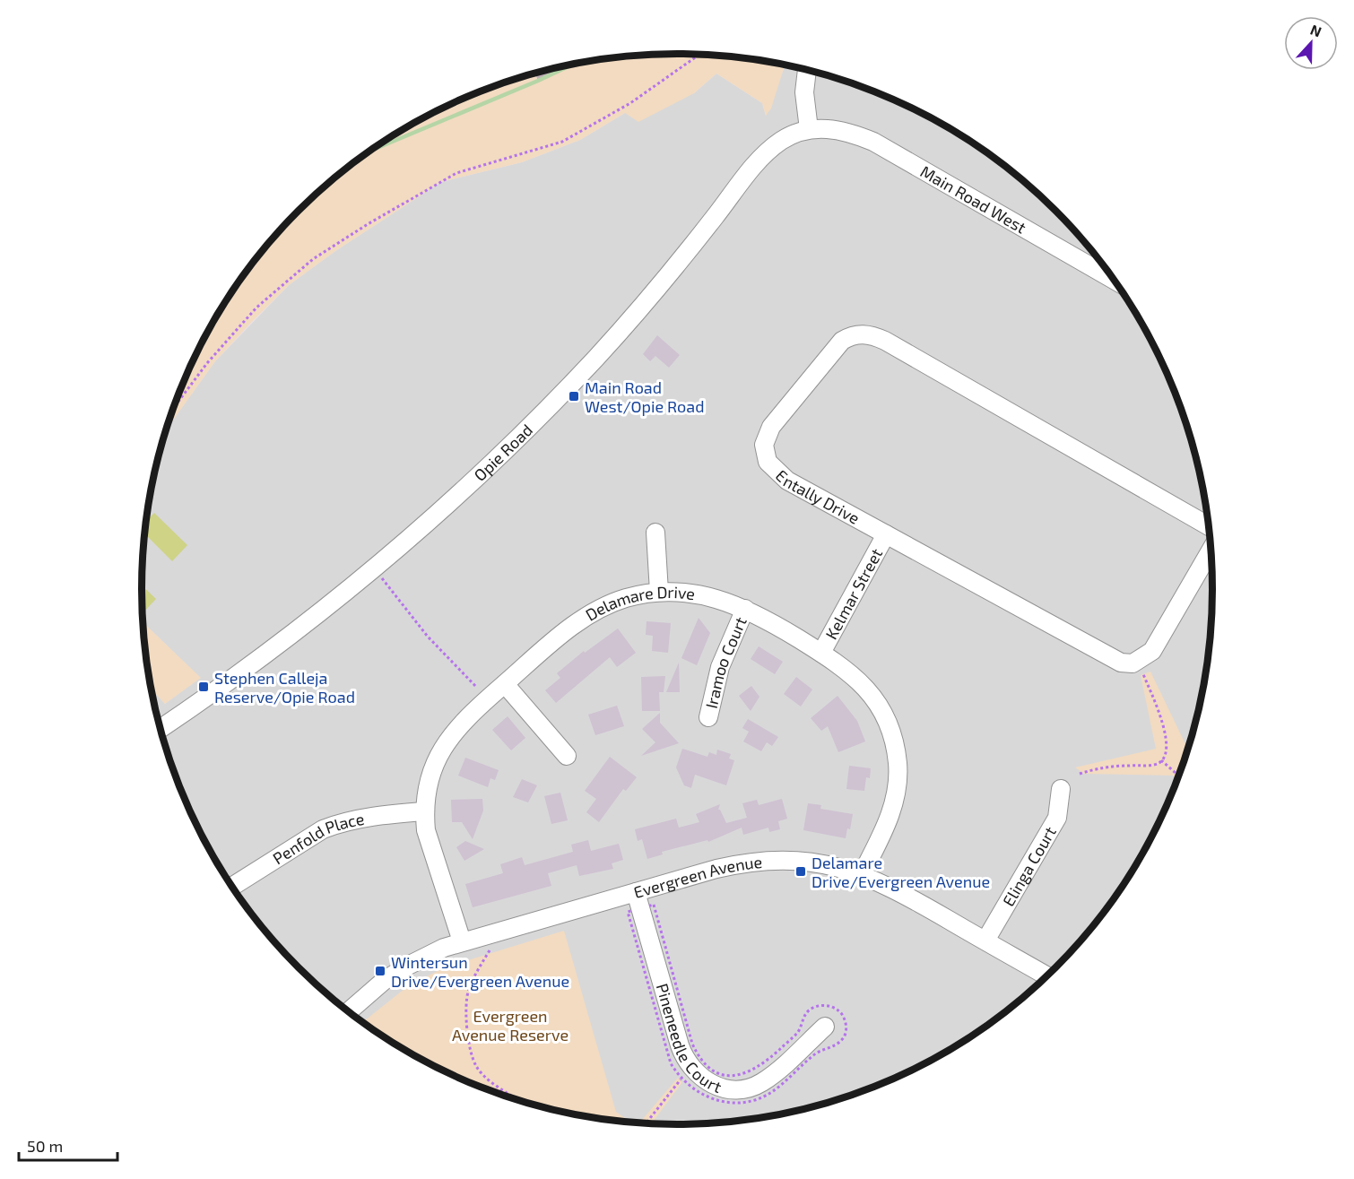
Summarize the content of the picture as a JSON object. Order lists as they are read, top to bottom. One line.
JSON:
{"streets":{"street":["Main Road West","Opie Road","Entally Drive","Kelmar Street","Delamare Drive","Iramoo Court","Penfold Place","Elinga Court","Evergreen Avenue","Pineneedle Court"]},"crossings":[["Main Road West","Opie Road"],["Entally Drive","Kelmar Street"],["Kelmar Street","Delamare Drive"],["Delamare Drive","Iramoo Court"],["Delamare Drive","Penfold Place"],["Delamare Drive","Evergreen Avenue"],["Elinga Court","Evergreen Avenue"],["Evergreen Avenue","Pineneedle Court"]],"parks":["Evergreen Avenue Reserve"],"places":{"transit":["Main Road West/Opie Road","Stephen Calleja Reserve/Opie Road","Delamare Drive/Evergreen Avenue","Wintersun Drive/Evergreen Avenue"]},"scale_bar":"50 m","north":"top"}
